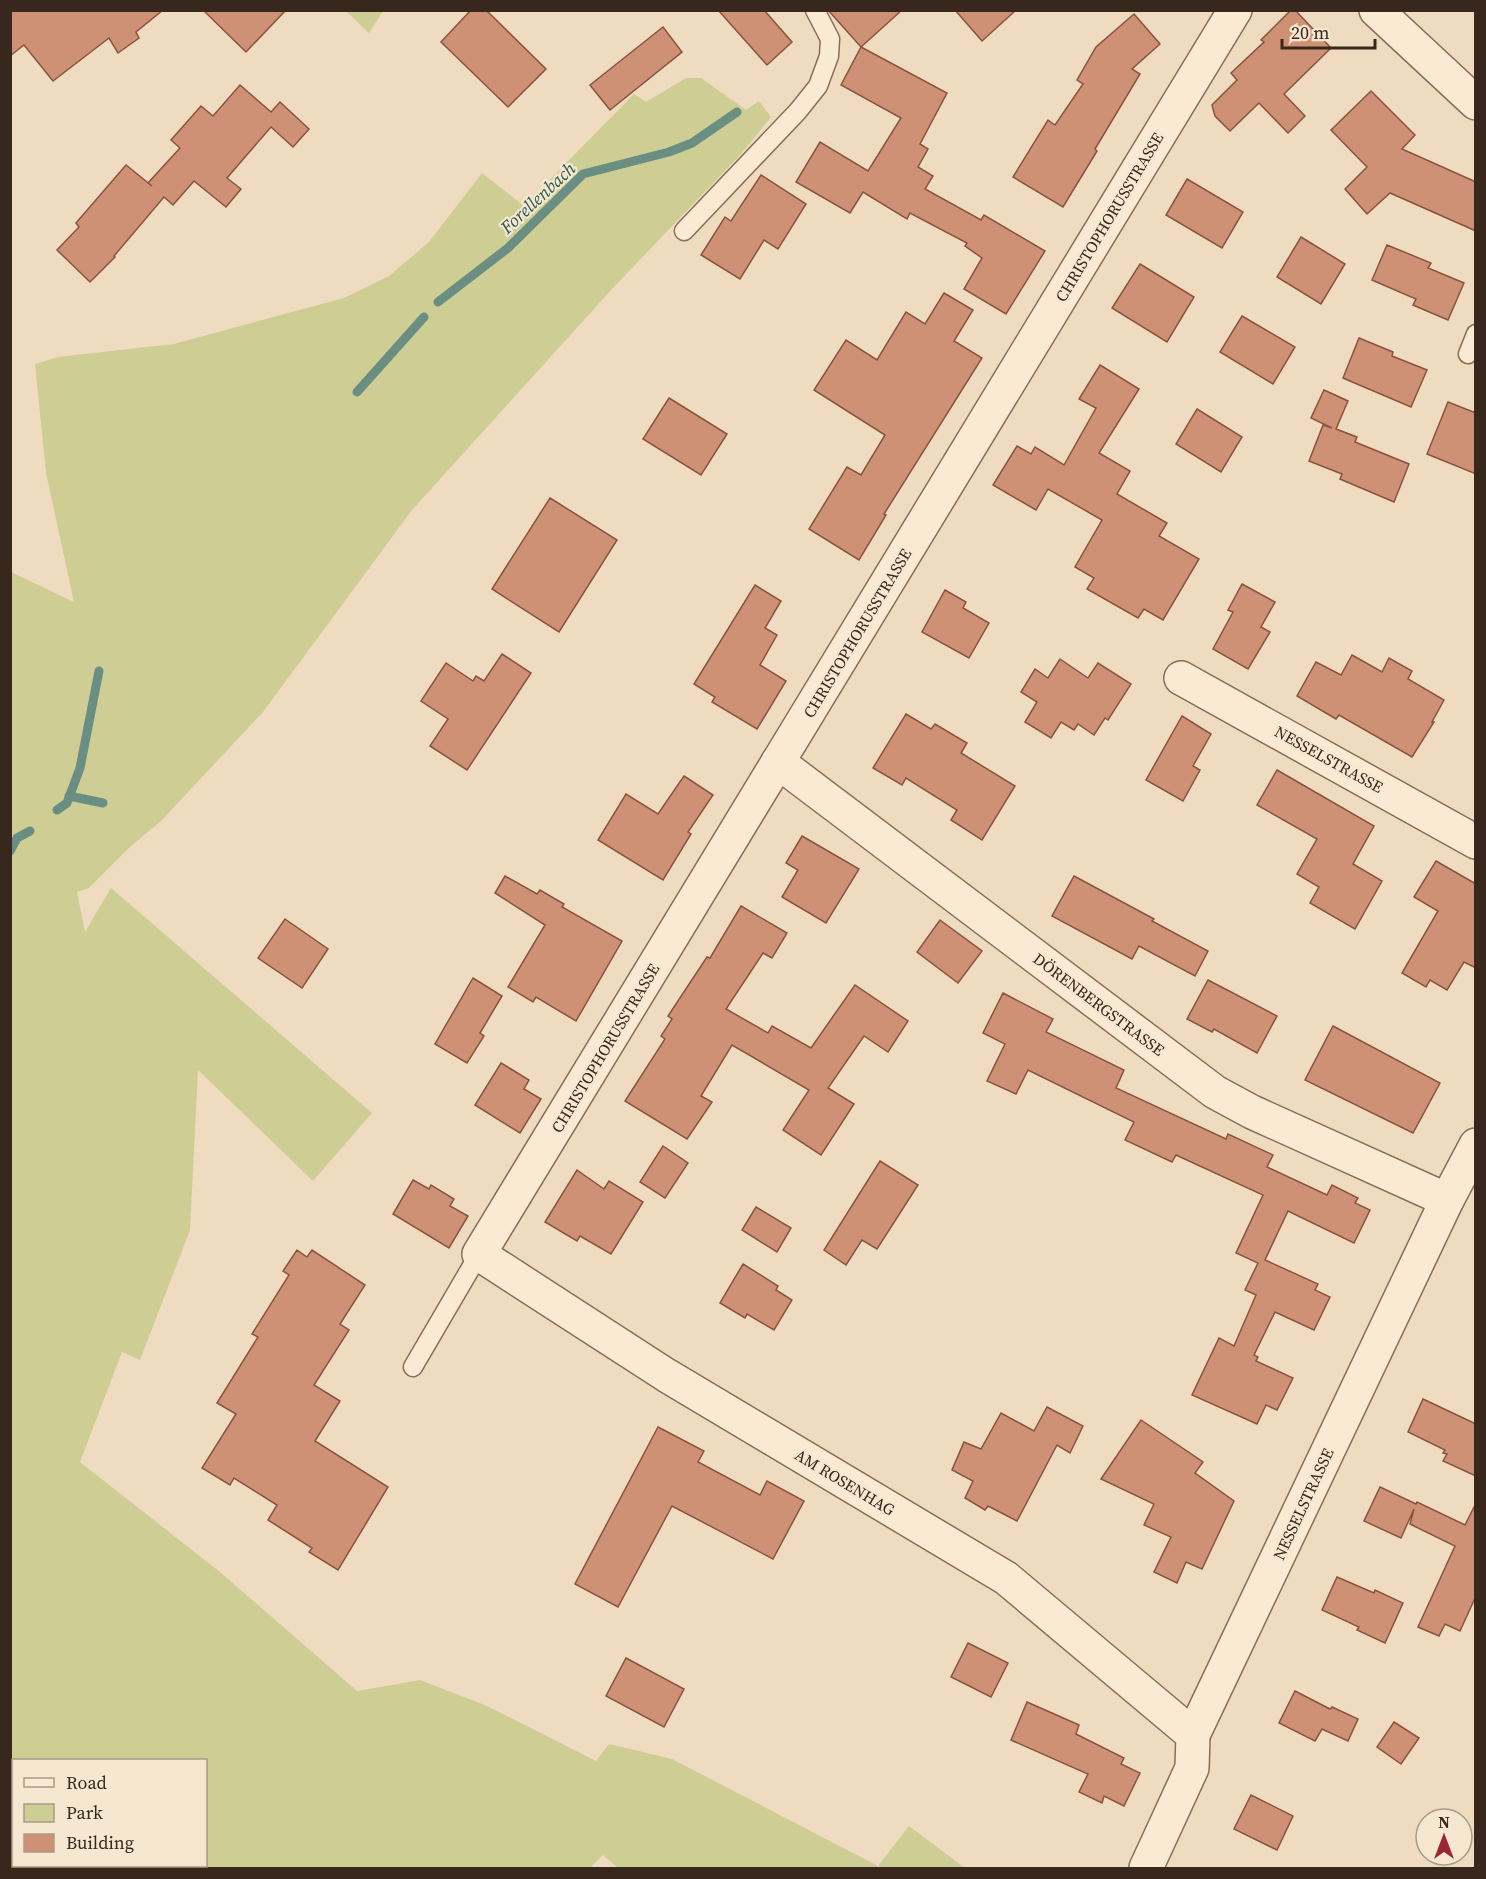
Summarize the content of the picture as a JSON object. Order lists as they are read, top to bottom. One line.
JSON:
{"streets":{"street":["CHRISTOPHORUSSTRASSE","NESSELSTRASSE","DÖRENBERGSTRASSE","AM ROSENHAG"]},"crossings":[["CHRISTOPHORUSSTRASSE","DÖRENBERGSTRASSE"],["CHRISTOPHORUSSTRASSE","AM ROSENHAG"],["NESSELSTRASSE","DÖRENBERGSTRASSE"],["NESSELSTRASSE","AM ROSENHAG"]],"water":["Forellenbach"],"legend":["Road","Park","Building"],"scale_bar":"20 m","north":"top"}
